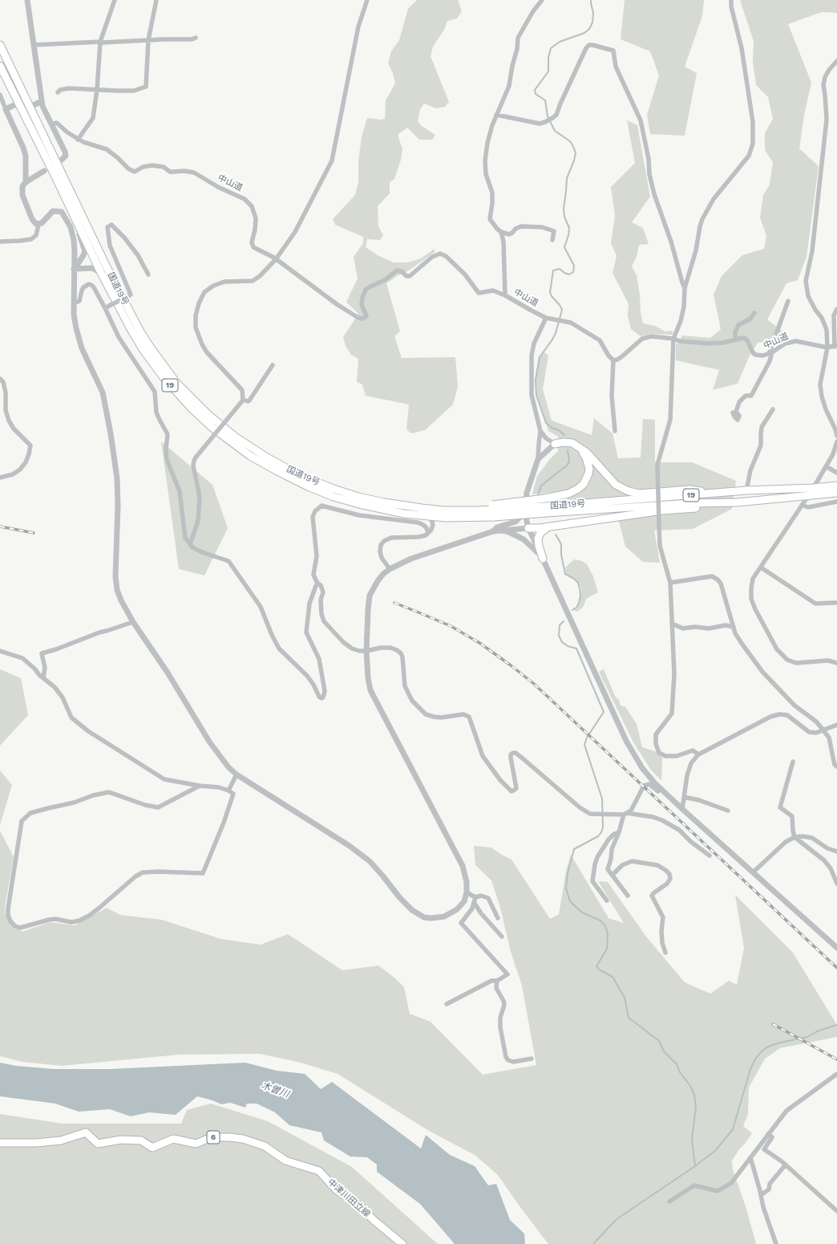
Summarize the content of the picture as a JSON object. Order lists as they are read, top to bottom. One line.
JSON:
{"streets":{"main road":["国道19号","19","6","中津川田立線"],"street":["中山道"]},"crossings":[["国道19号","19"]],"water":["木曽川"]}
